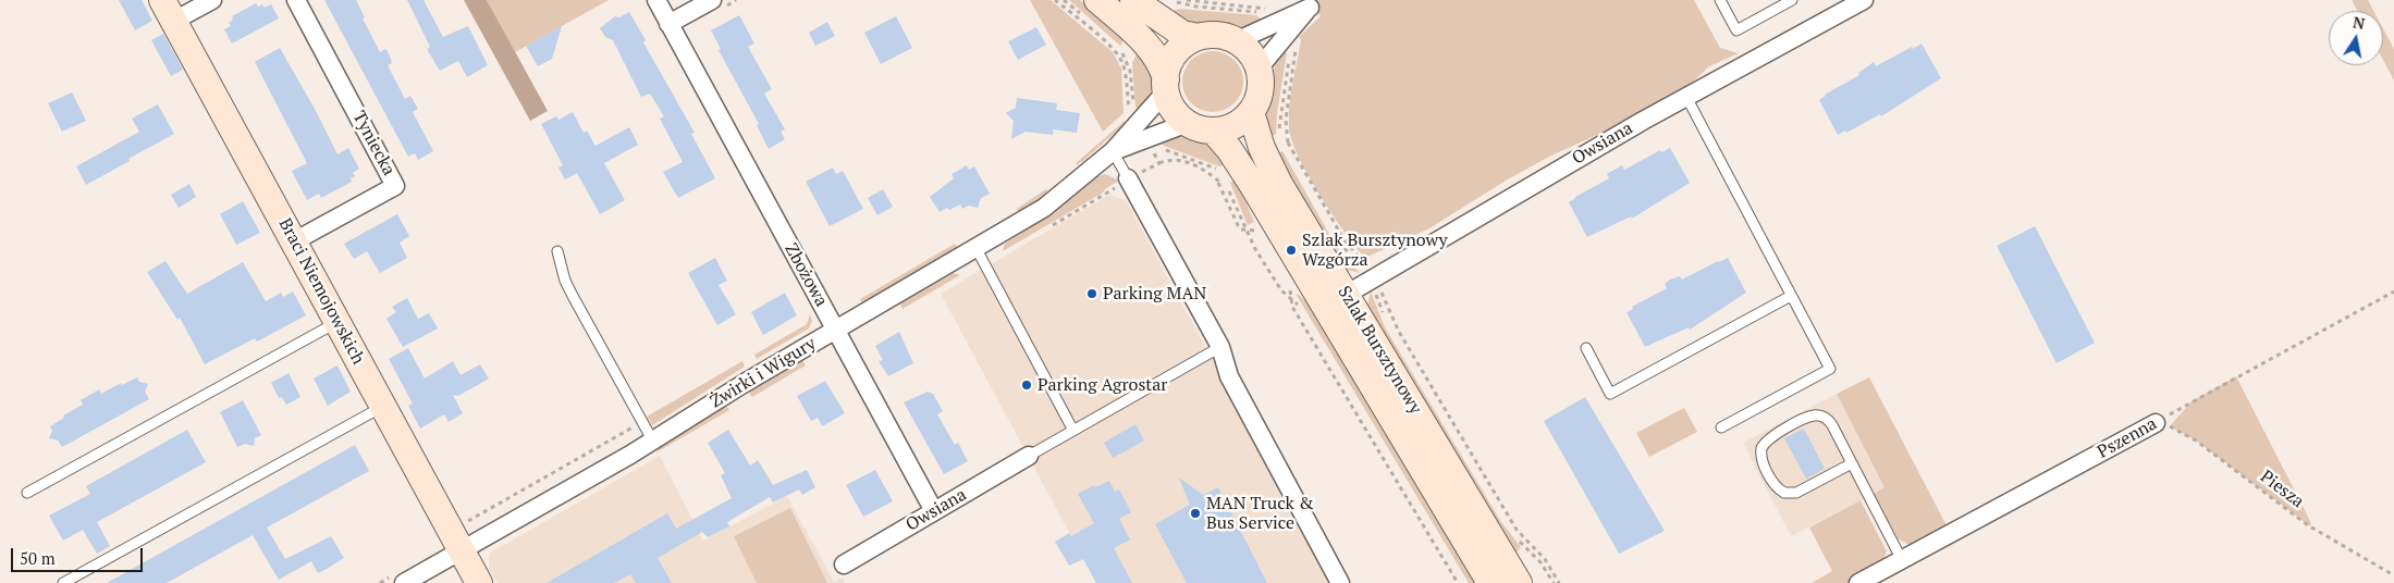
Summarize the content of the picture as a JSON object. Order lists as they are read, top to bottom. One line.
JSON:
{"streets":{"main road":["Braci Niemojowskich","Szlak Bursztynowy"],"street":["Tyniecka","Owsiana","Zbożowa","Żwirki i Wigury","Pszenna"],"path":["Piesza"]},"crossings":[["Tyniecka","Braci Niemojowskich"],["Owsiana","Zbożowa"],["Owsiana","Szlak Bursztynowy"],["Zbożowa","Żwirki i Wigury"],["Braci Niemojowskich","Żwirki i Wigury"],["Szlak Bursztynowy","Żwirki i Wigury"],["Pszenna","Piesza"]],"places":["Szlak Bursztynowy Wzgórza","Parking MAN","Parking Agrostar","MAN Truck & Bus Service"],"scale_bar":"50 m","north":"top"}
